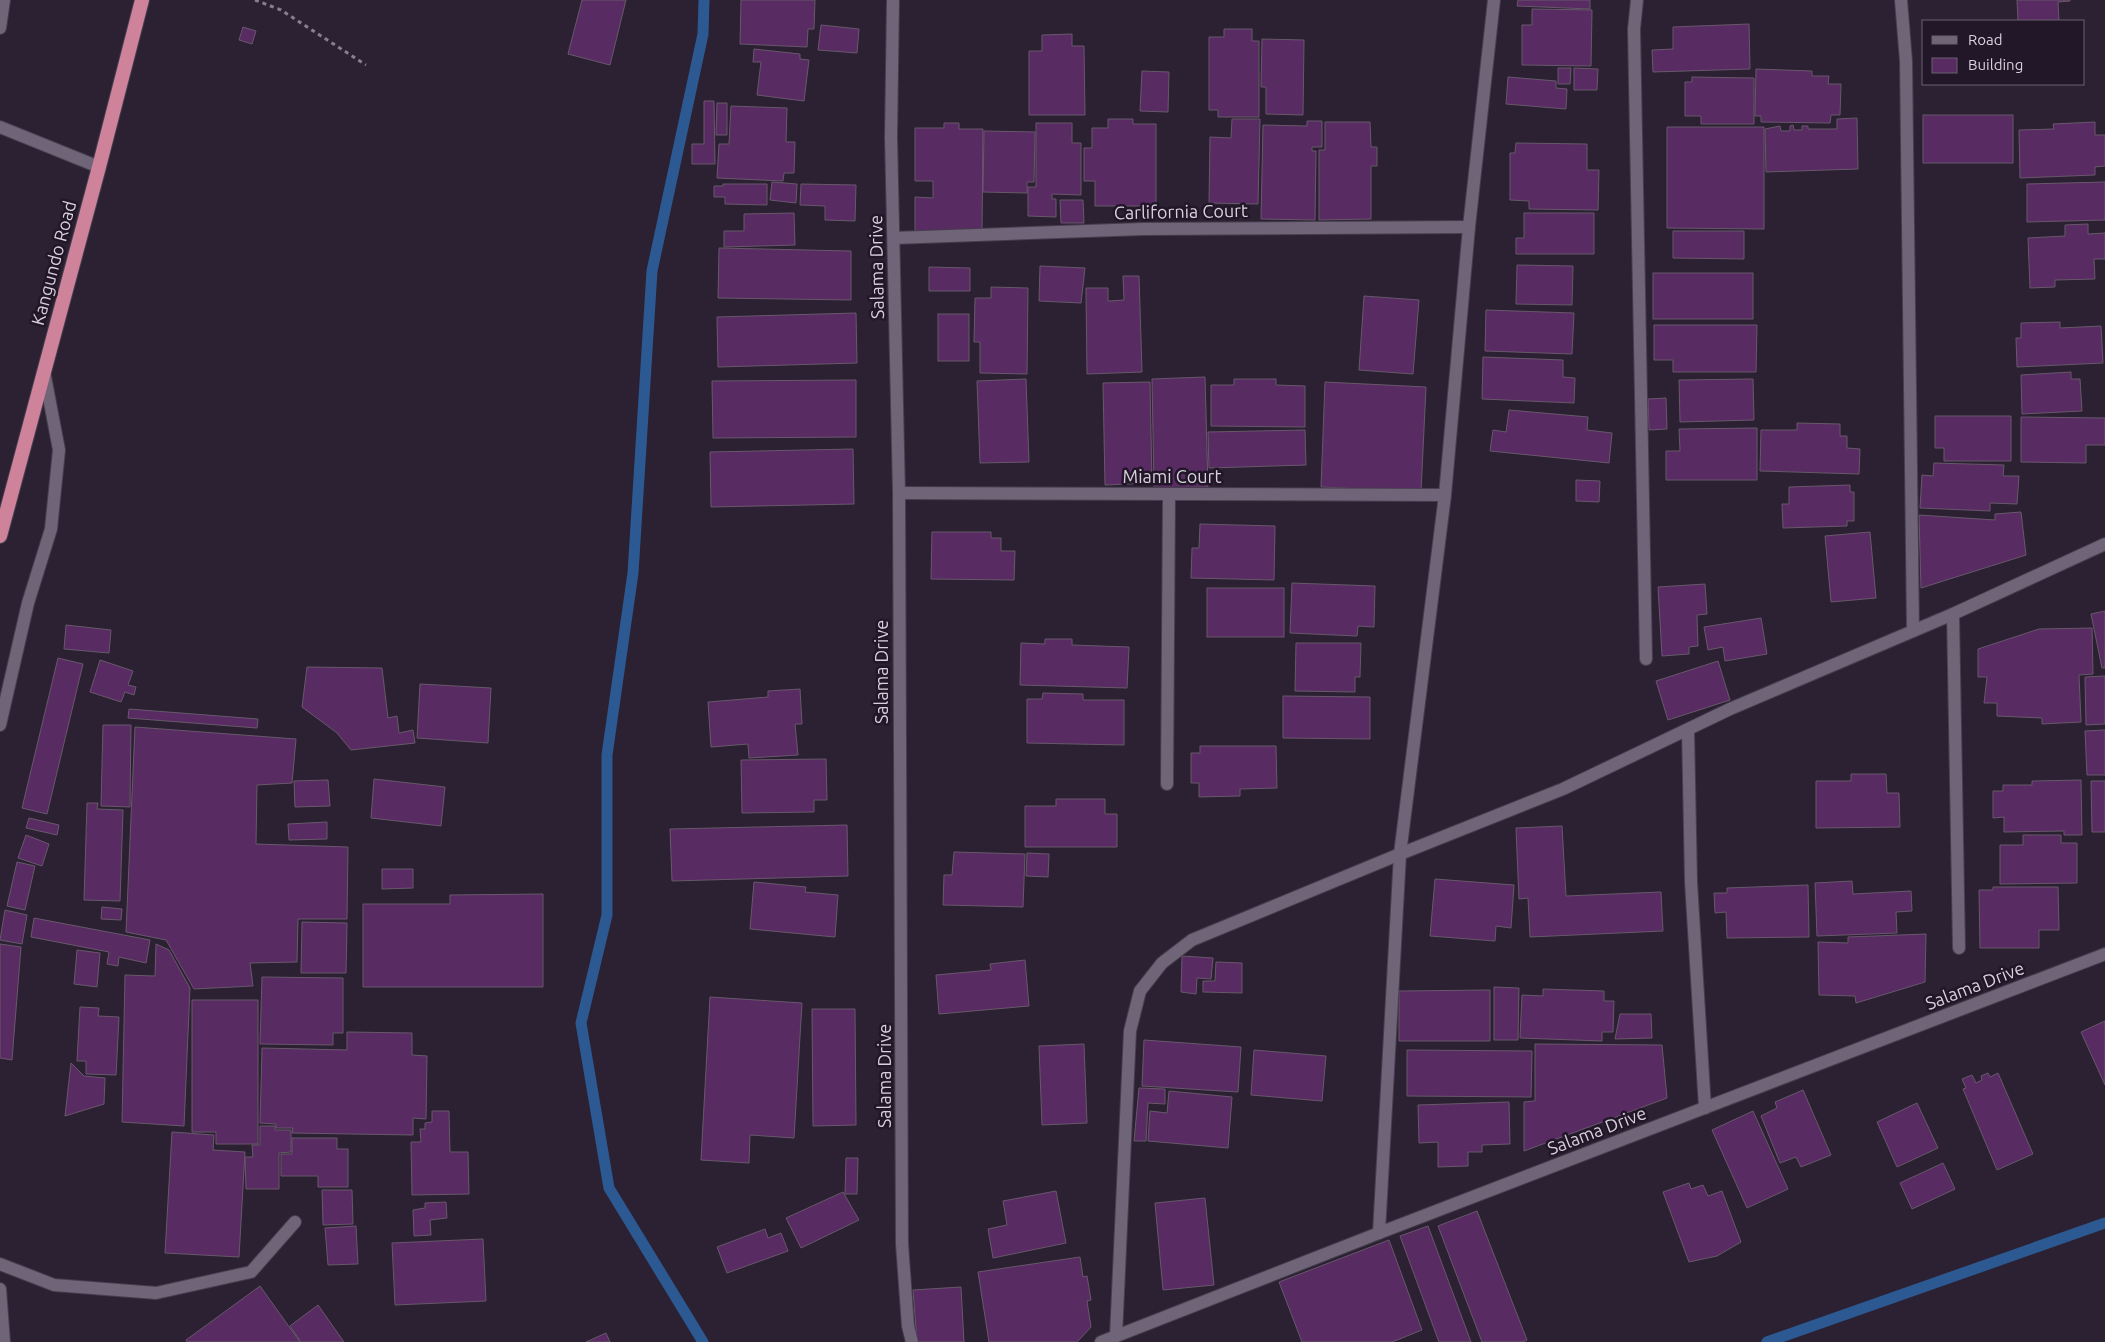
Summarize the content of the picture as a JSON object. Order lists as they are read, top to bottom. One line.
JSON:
{"streets":{"highway":["Kangundo Road"],"street":["Carlifornia Court","Salama Drive","Miami Court"]},"crossings":[["Carlifornia Court","Salama Drive"],["Salama Drive","Miami Court"]],"legend":["Road","Building"]}
